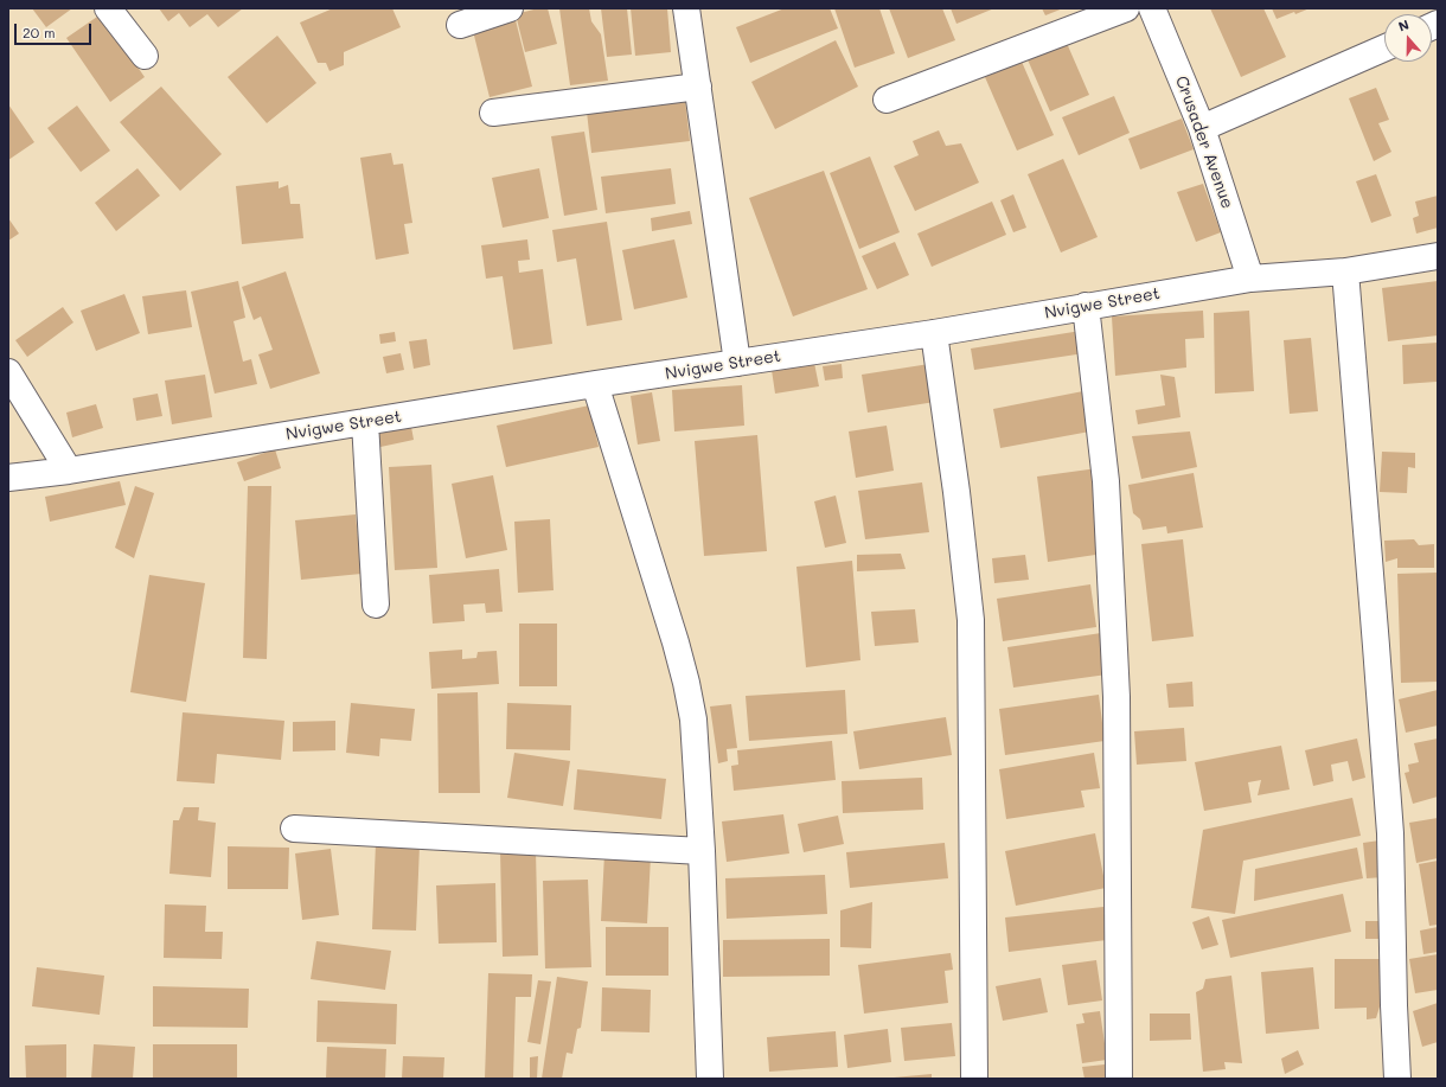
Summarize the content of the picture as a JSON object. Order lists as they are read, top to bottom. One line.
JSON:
{"streets":{"street":["Crusader Avenue","Nvigwe Street"]},"crossings":[["Crusader Avenue","Nvigwe Street"]],"scale_bar":"20 m","north":"top"}
